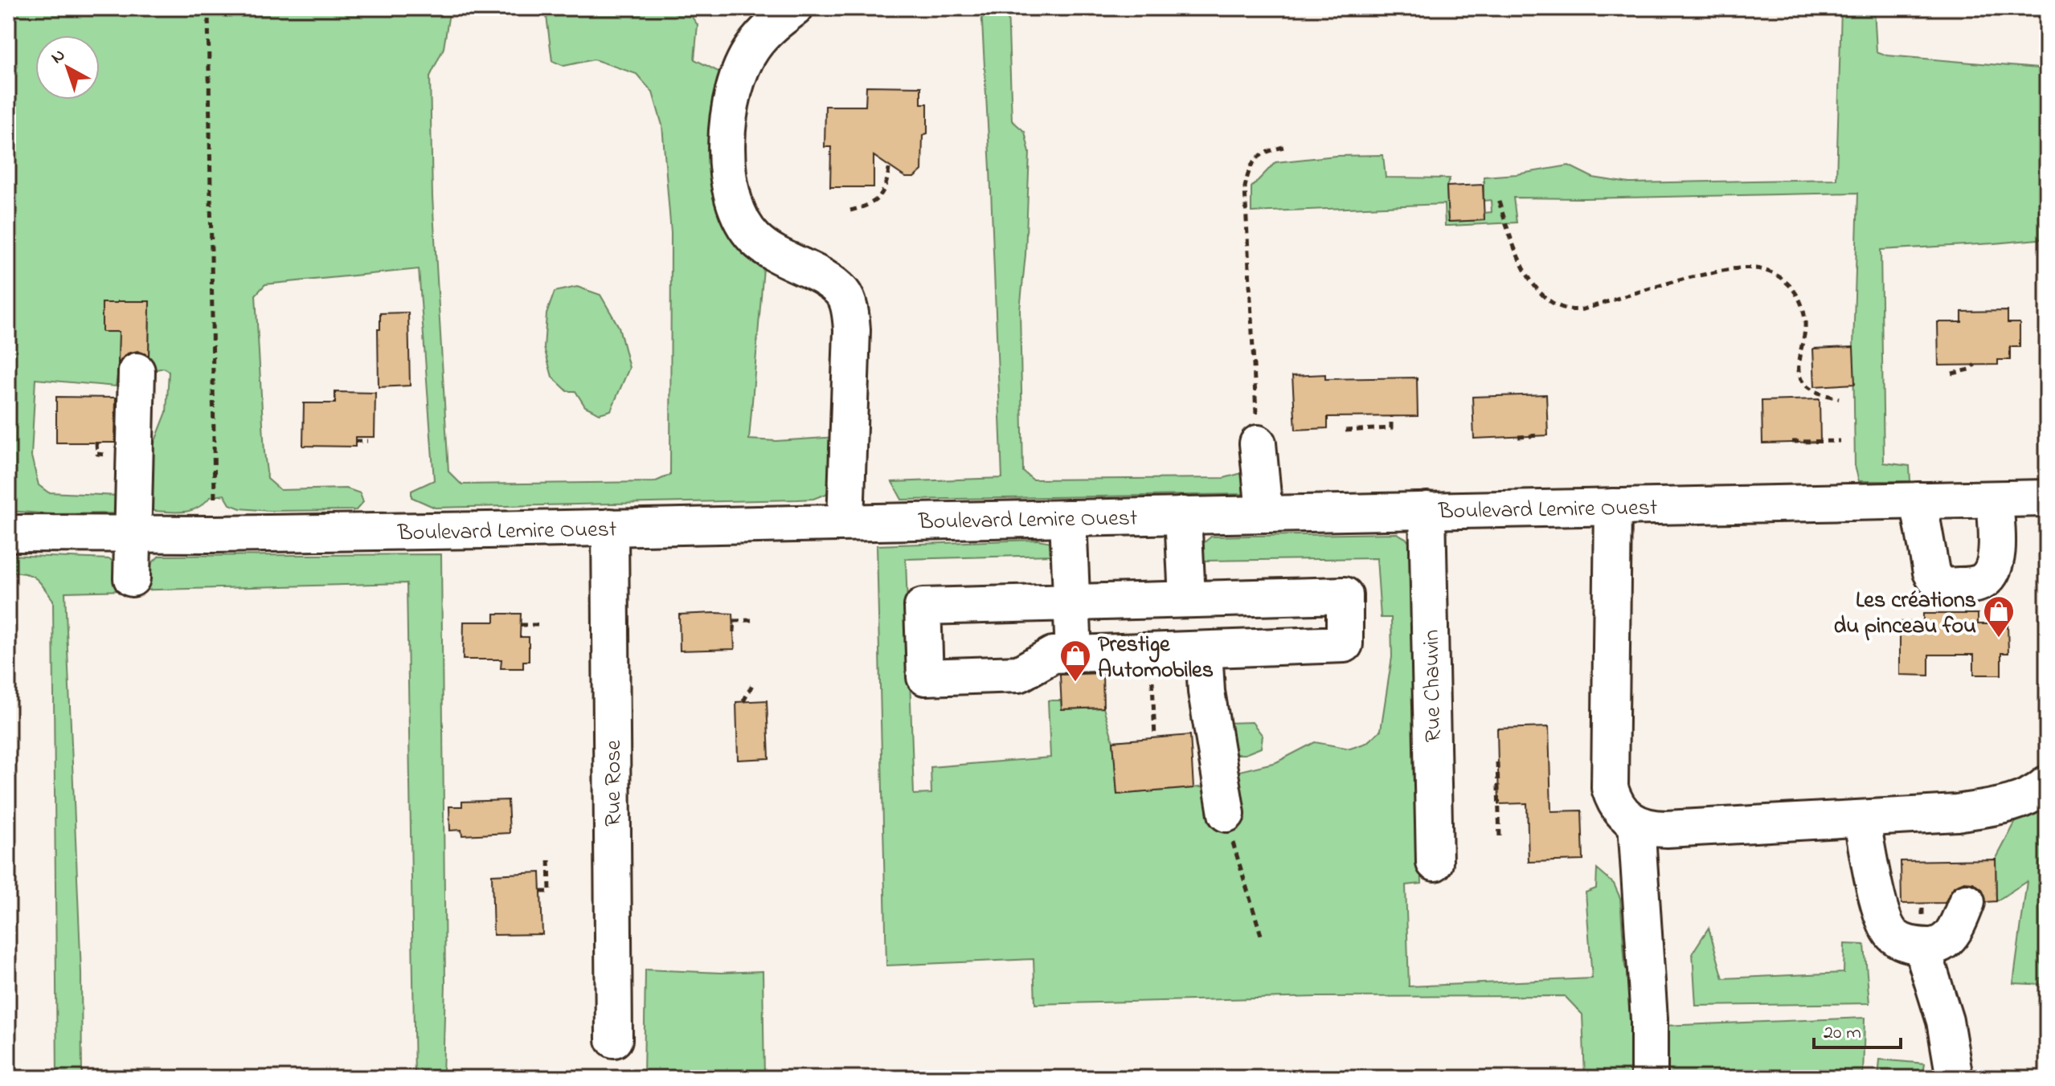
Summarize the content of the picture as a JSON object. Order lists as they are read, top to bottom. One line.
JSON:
{"streets":{"main road":["Boulevard Lemire Ouest","Rue Chauvin","Rue Rose"]},"crossings":[["Boulevard Lemire Ouest","Rue Chauvin"],["Boulevard Lemire Ouest","Rue Rose"]],"places":{"shop":["Les créations du pinceau fou","Prestige Automobiles"]},"scale_bar":"20 m","north":"top left"}
